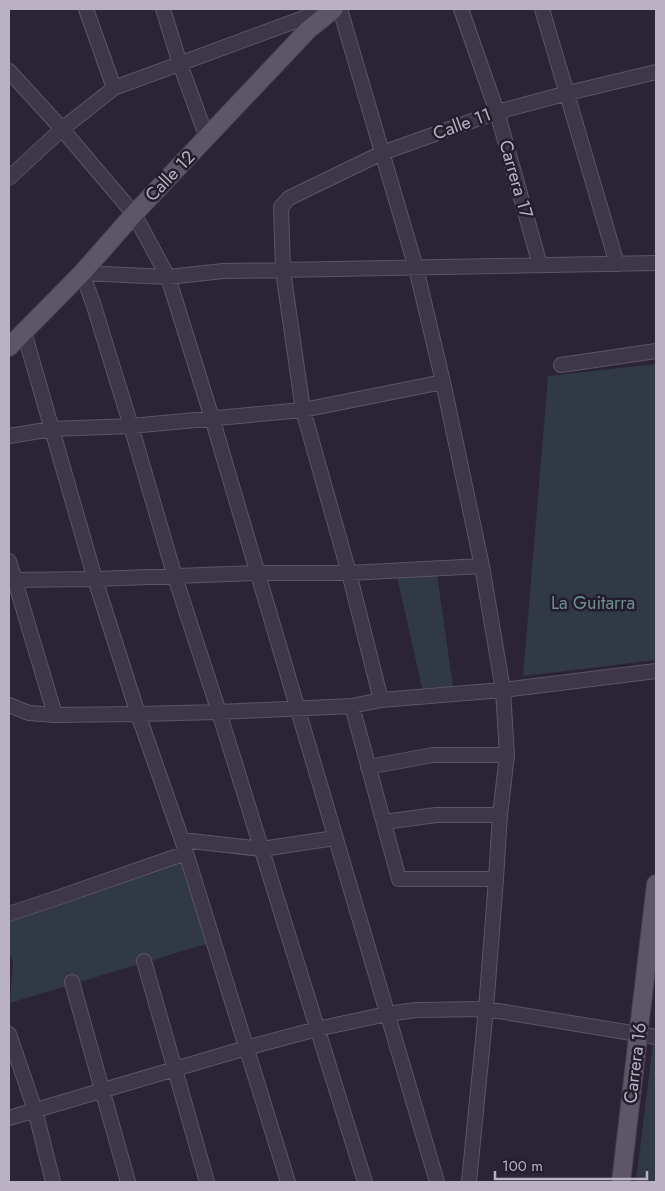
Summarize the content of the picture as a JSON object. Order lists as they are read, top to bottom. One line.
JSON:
{"streets":{"main road":["Calle 12","Carrera 16"],"street":["Calle 11","Carrera 17"]},"crossings":[["Calle 11","Carrera 17"]],"parks":["La Guitarra"],"scale_bar":"100 m"}
